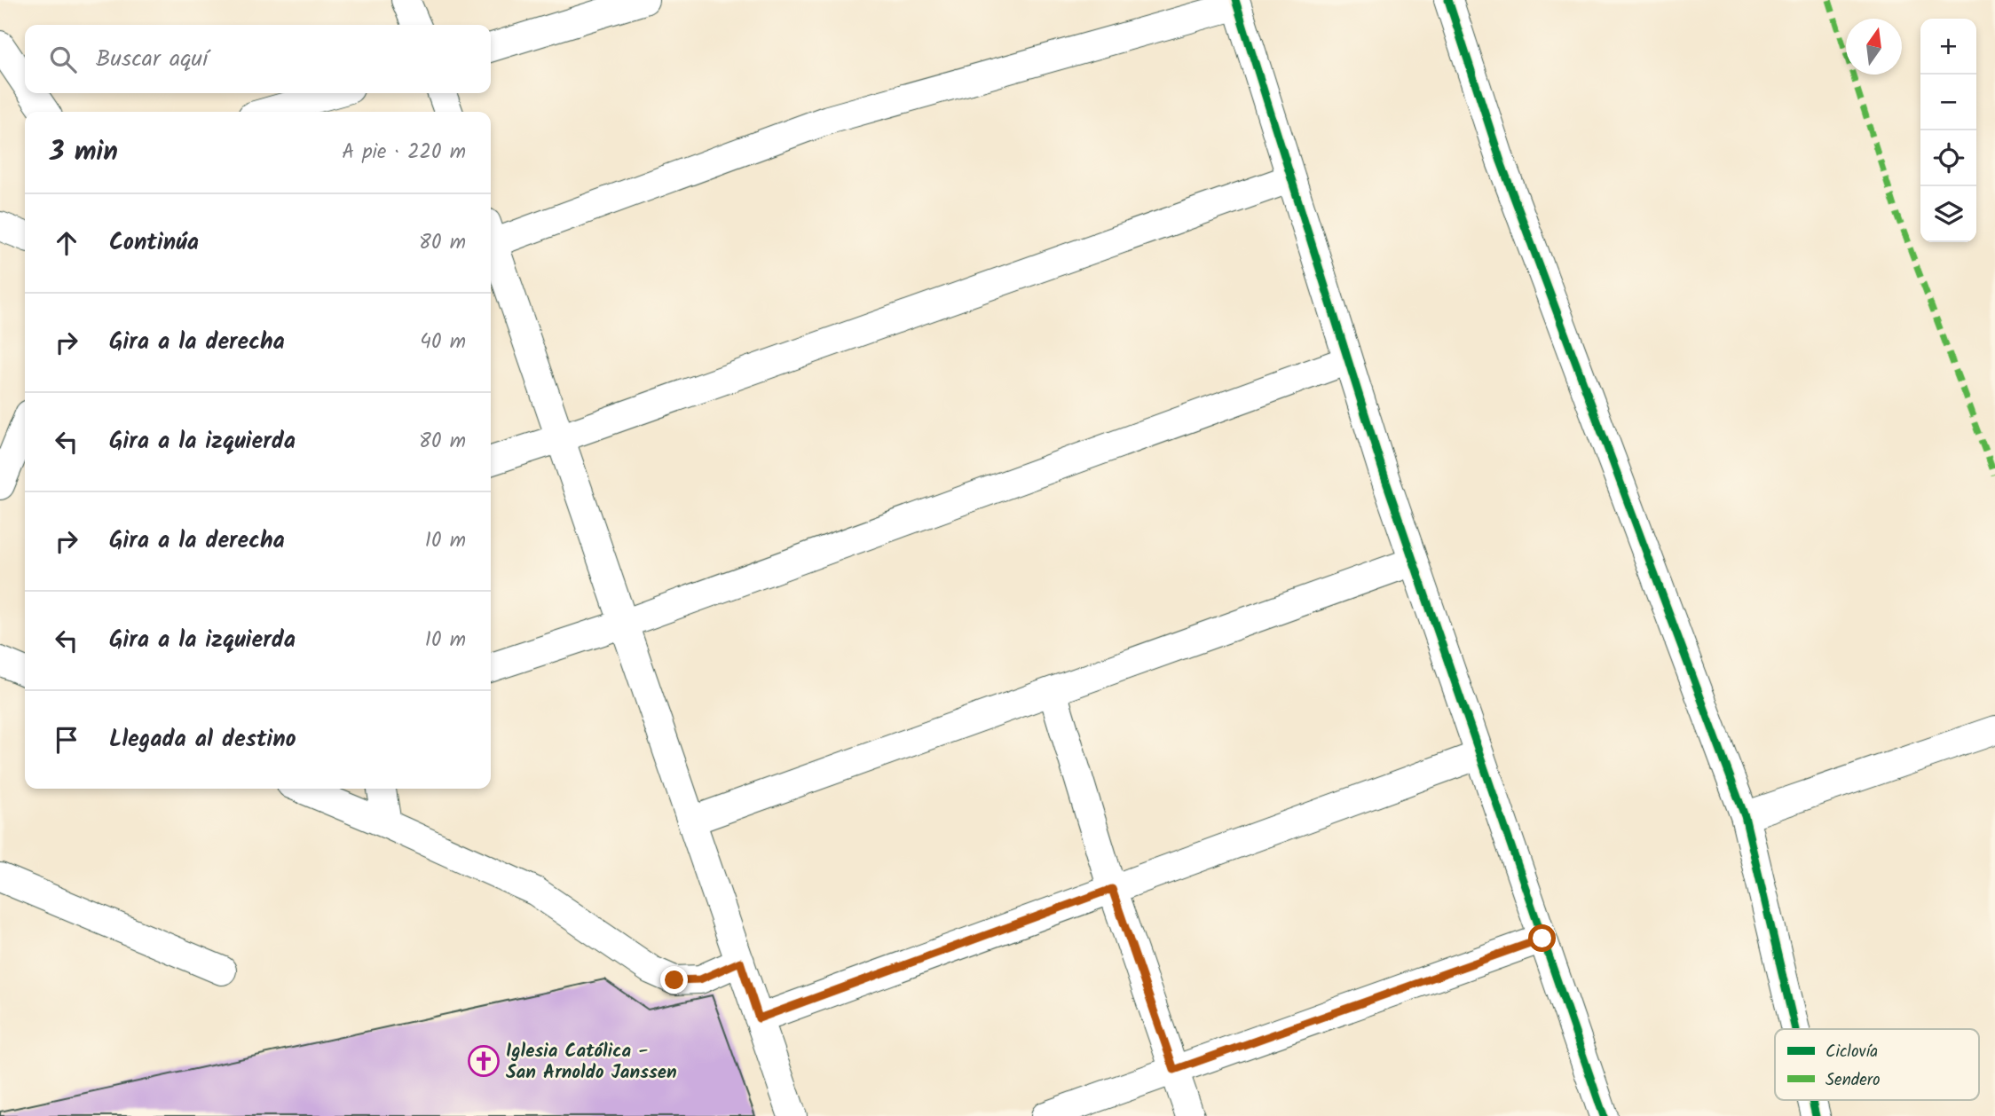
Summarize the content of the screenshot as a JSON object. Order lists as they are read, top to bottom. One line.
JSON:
{"places":{"church":["Iglesia Católica - San Arnoldo Janssen"]},"legend":["Ciclovía","Sendero"],"north":"top","page":{"map_buttons":["+","−"],"search":"Buscar aquí","heading":["3 min","A pie · 220 m"],"list":[["Continúa","80 m"],["Gira a la derecha","40 m"],["Gira a la izquierda","80 m"],["Gira a la derecha","10 m"],["Gira a la izquierda","10 m"],"Llegada al destino"]}}
